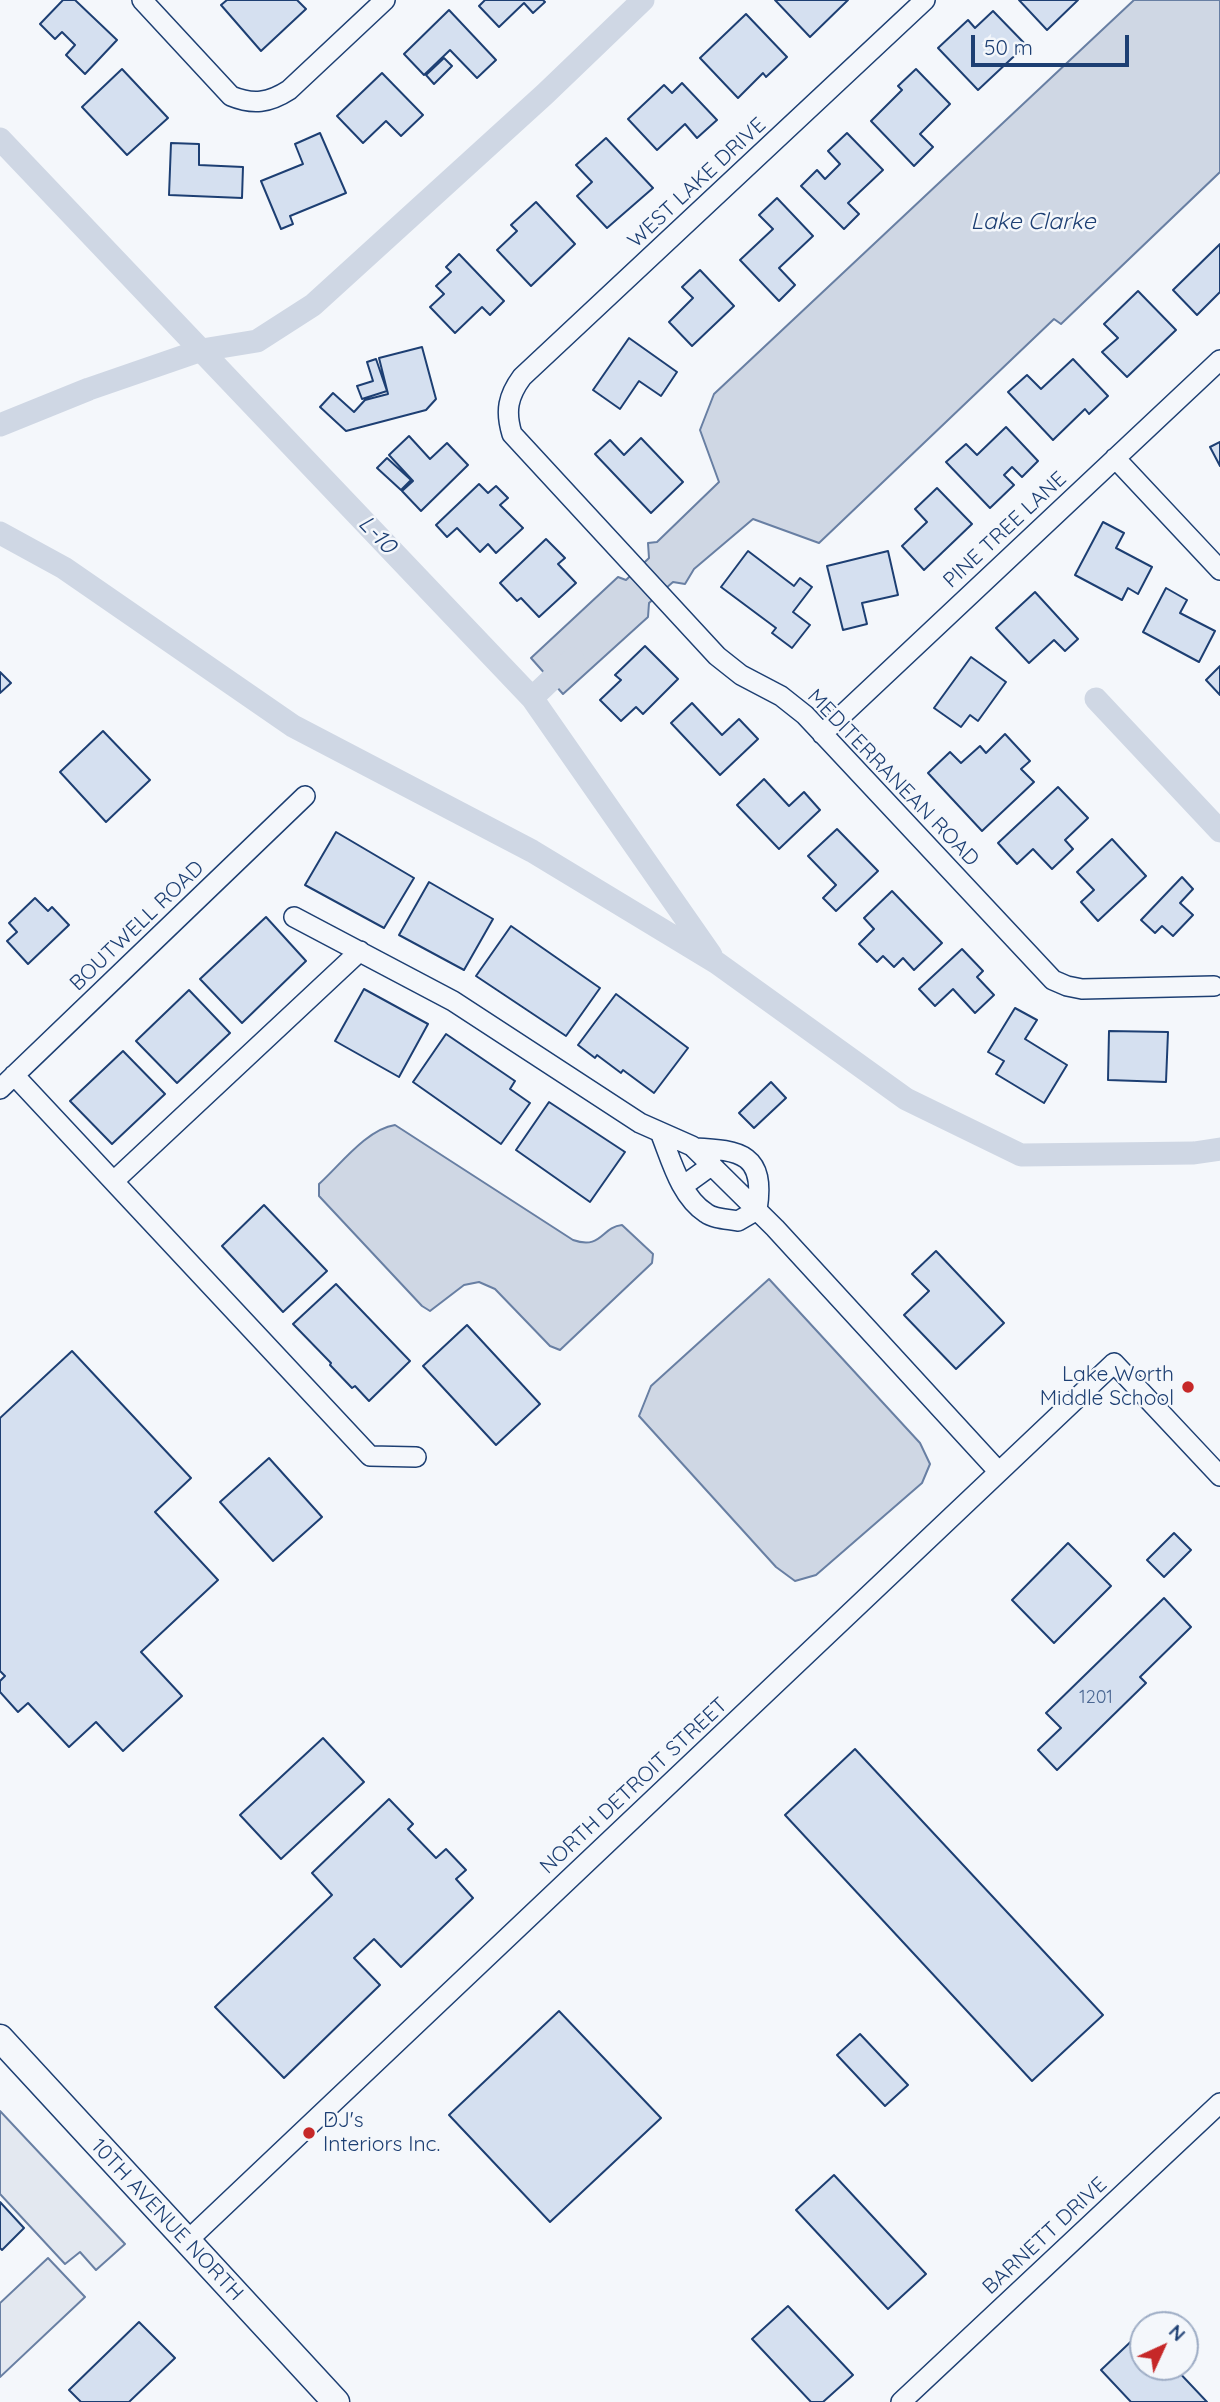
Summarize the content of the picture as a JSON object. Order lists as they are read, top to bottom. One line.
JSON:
{"streets":{"street":["WEST LAKE DRIVE","PINE TREE LANE","MEDITERRANEAN ROAD","BOUTWELL ROAD","NORTH DETROIT STREET","10TH AVENUE NORTH","BARNETT DRIVE"]},"crossings":[["WEST LAKE DRIVE","MEDITERRANEAN ROAD"],["PINE TREE LANE","MEDITERRANEAN ROAD"],["NORTH DETROIT STREET","10TH AVENUE NORTH"]],"water":["Lake Clarke","L-10"],"places":["Lake Worth Middle School","DJ's Interiors Inc."],"house_numbers":["1201"],"scale_bar":"50 m","north":"top right"}
